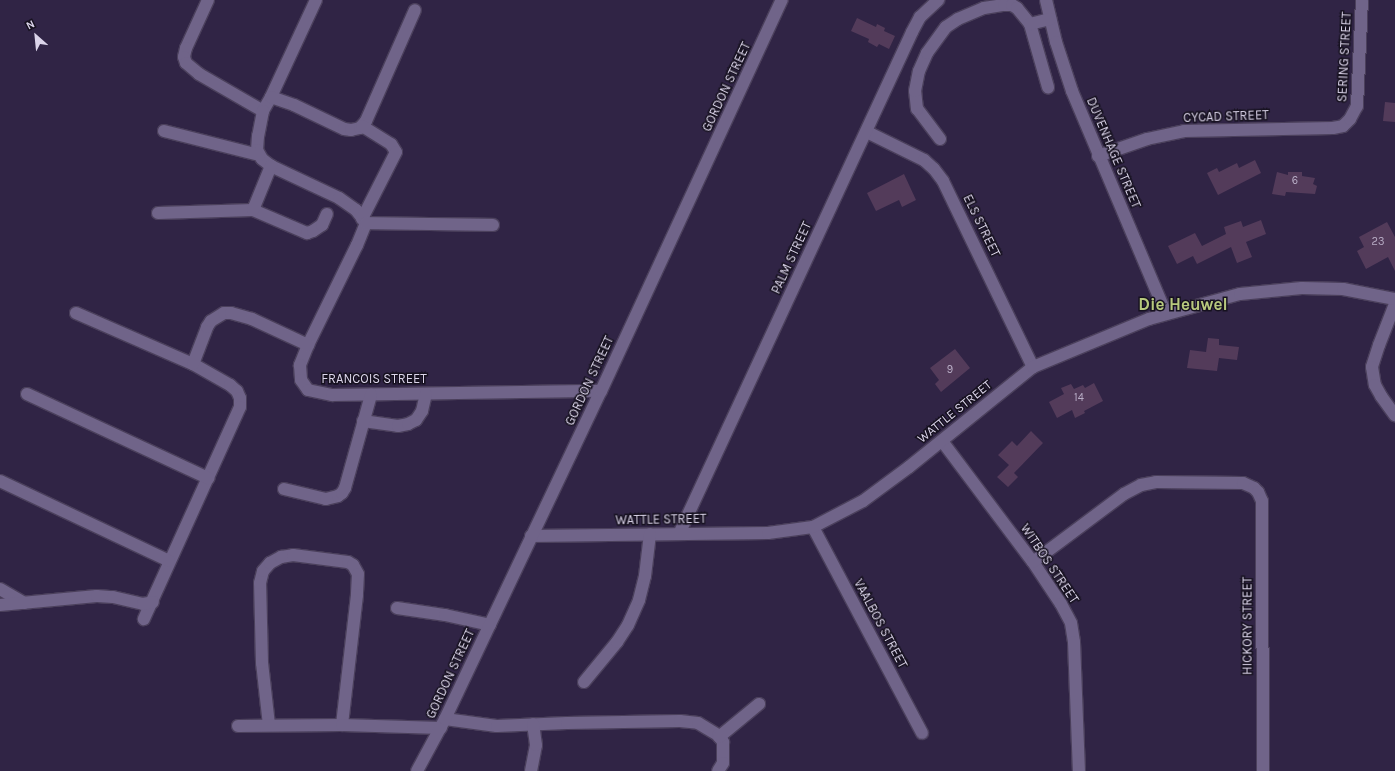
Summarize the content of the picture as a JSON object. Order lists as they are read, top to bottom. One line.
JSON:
{"streets":{"street":["SERING STREET","GORDON STREET","CYCAD STREET","DUVENHAGE STREET","ELS STREET","PALM STREET","FRANCOIS STREET","WATTLE STREET","WITBOS STREET","VAALBOS STREET","HICKORY STREET"]},"crossings":[["SERING STREET","CYCAD STREET"],["GORDON STREET","FRANCOIS STREET"],["GORDON STREET","WATTLE STREET"],["CYCAD STREET","DUVENHAGE STREET"],["DUVENHAGE STREET","WATTLE STREET"],["ELS STREET","PALM STREET"],["ELS STREET","WATTLE STREET"],["PALM STREET","WATTLE STREET"],["WATTLE STREET","WITBOS STREET"],["WATTLE STREET","VAALBOS STREET"],["WITBOS STREET","HICKORY STREET"]],"districts":["Die Heuwel"],"house_numbers":["6","23","9","14"],"north":"top left"}
